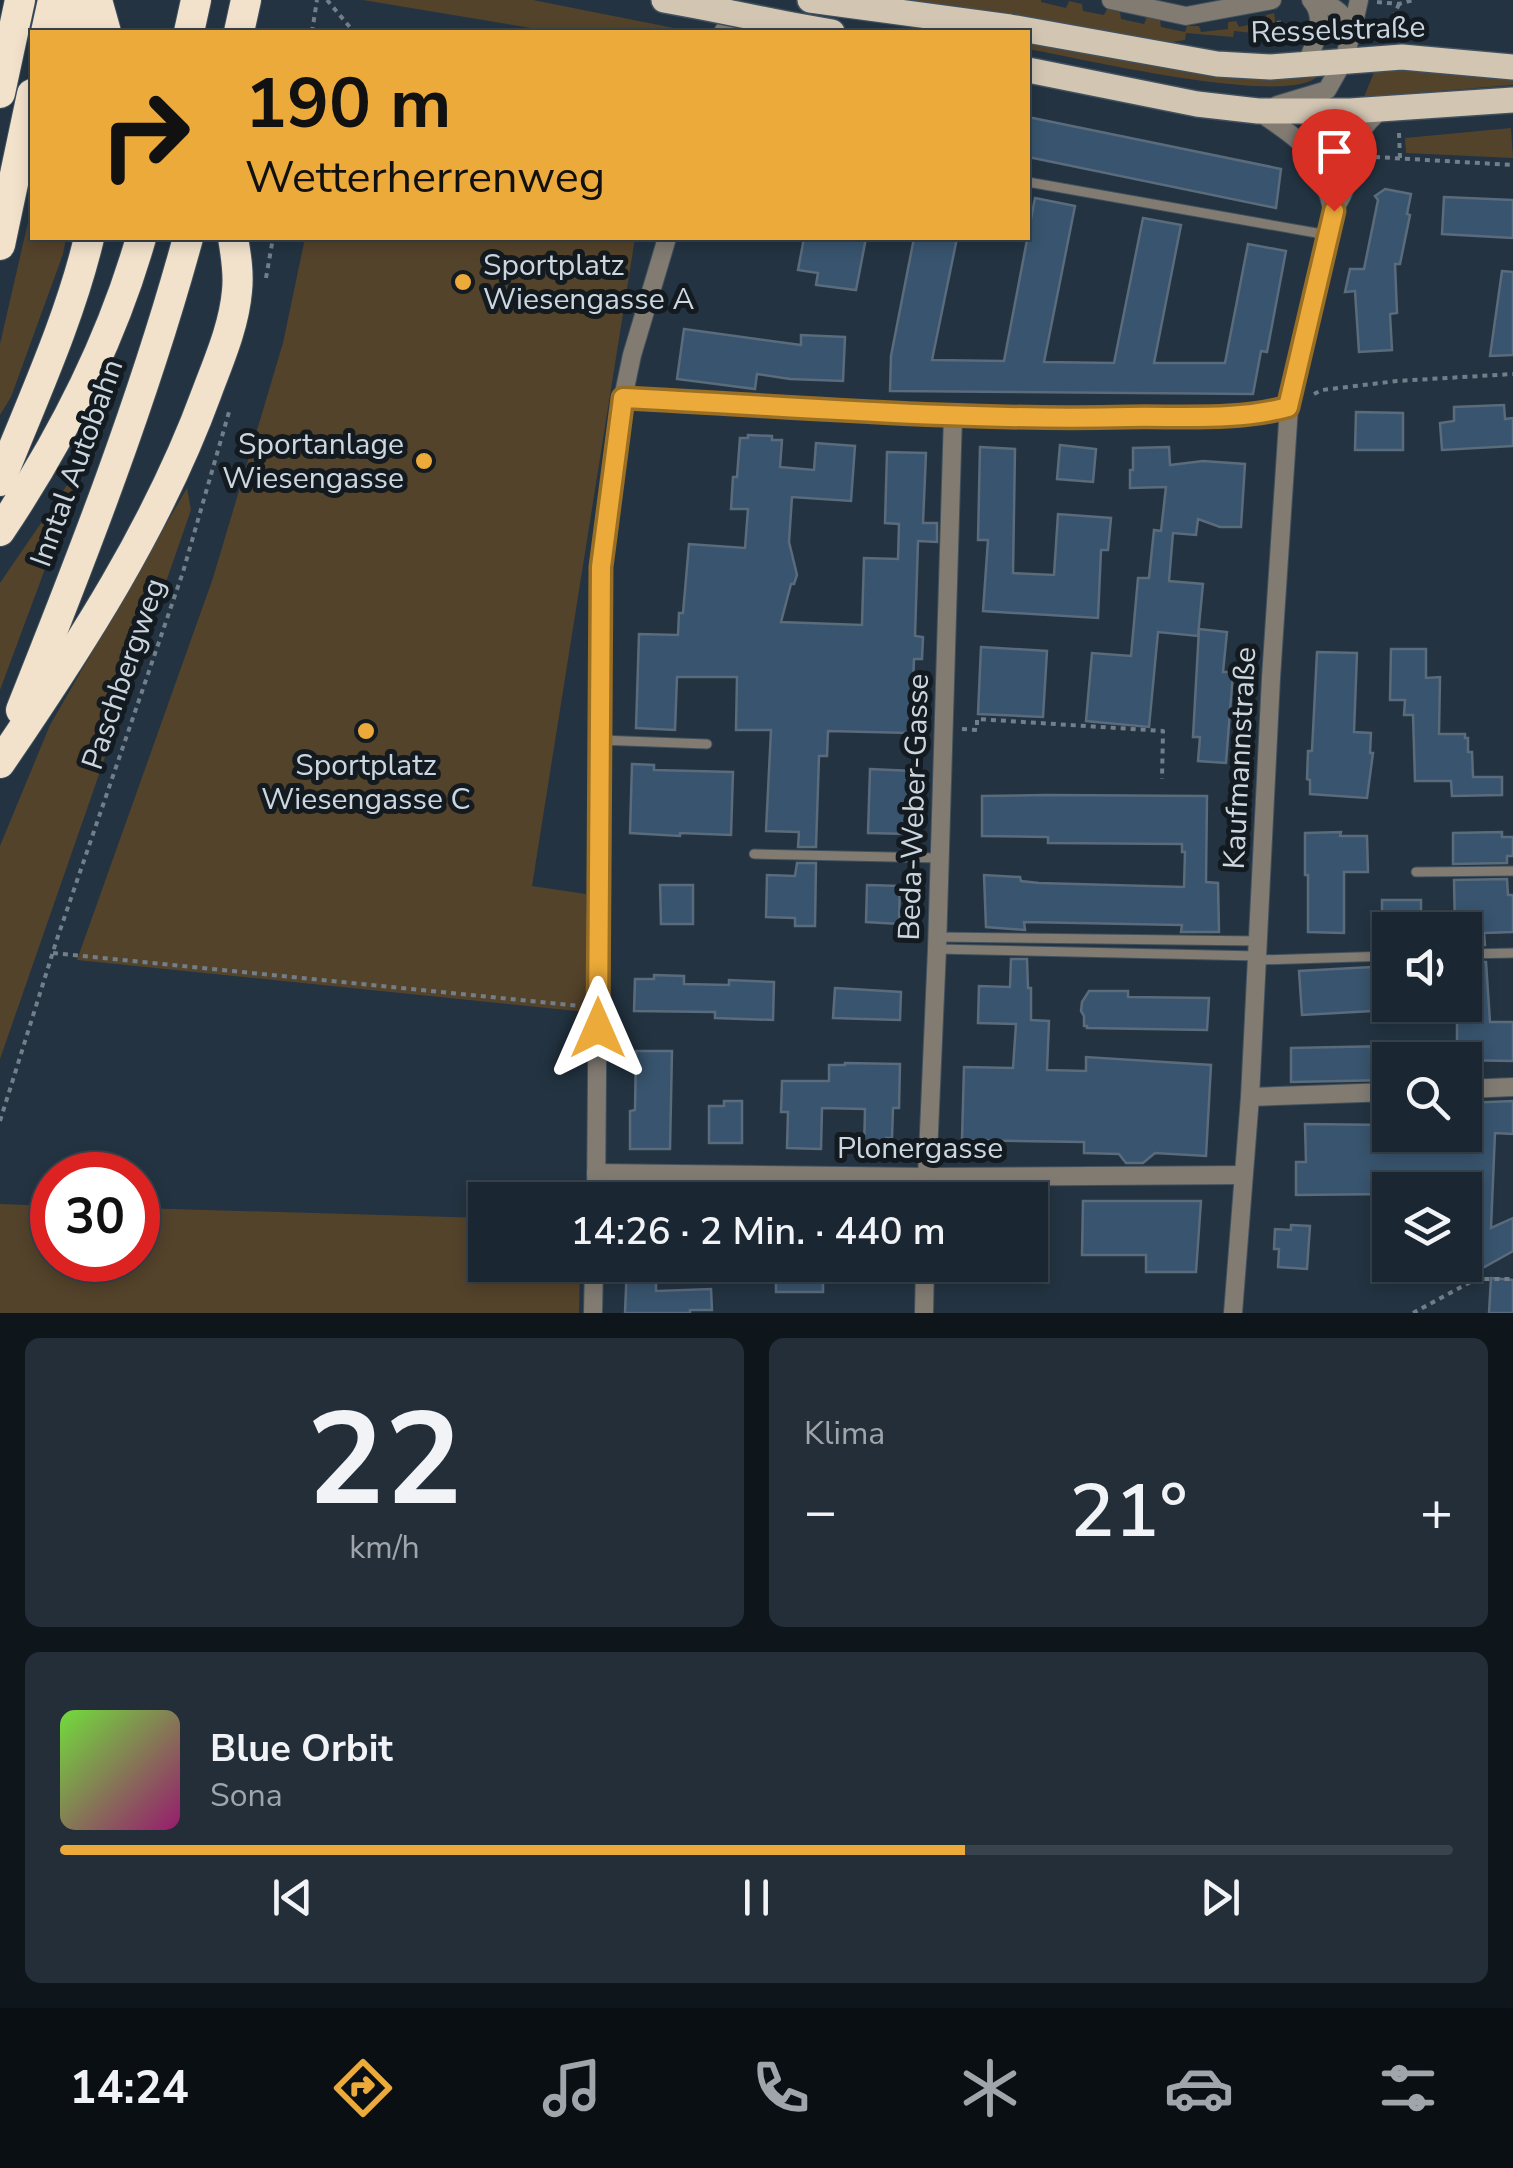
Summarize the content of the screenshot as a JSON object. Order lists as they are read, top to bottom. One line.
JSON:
{"streets":{"highway":["Inntal Autobahn"],"main road":["Resselstraße"],"street":["Kaufmannstraße","Beda-Weber-Gasse","Plonergasse"],"path":["Paschbergweg"]},"crossings":[["Kaufmannstraße","Plonergasse"],["Beda-Weber-Gasse","Plonergasse"]],"places":["Sportplatz Wiesengasse A","Sportanlage Wiesengasse","Sportplatz Wiesengasse C"],"page":{"turn":["190 m","Wetterherrenweg"],"limit":"30","trip":"14:26 · 2 Min. · 440 m","tile":[["22","km/h"],"Klima"],"heat":["−","21°","+"],"song":["Blue Orbit","Sona"],"tabs":"14:24"}}
